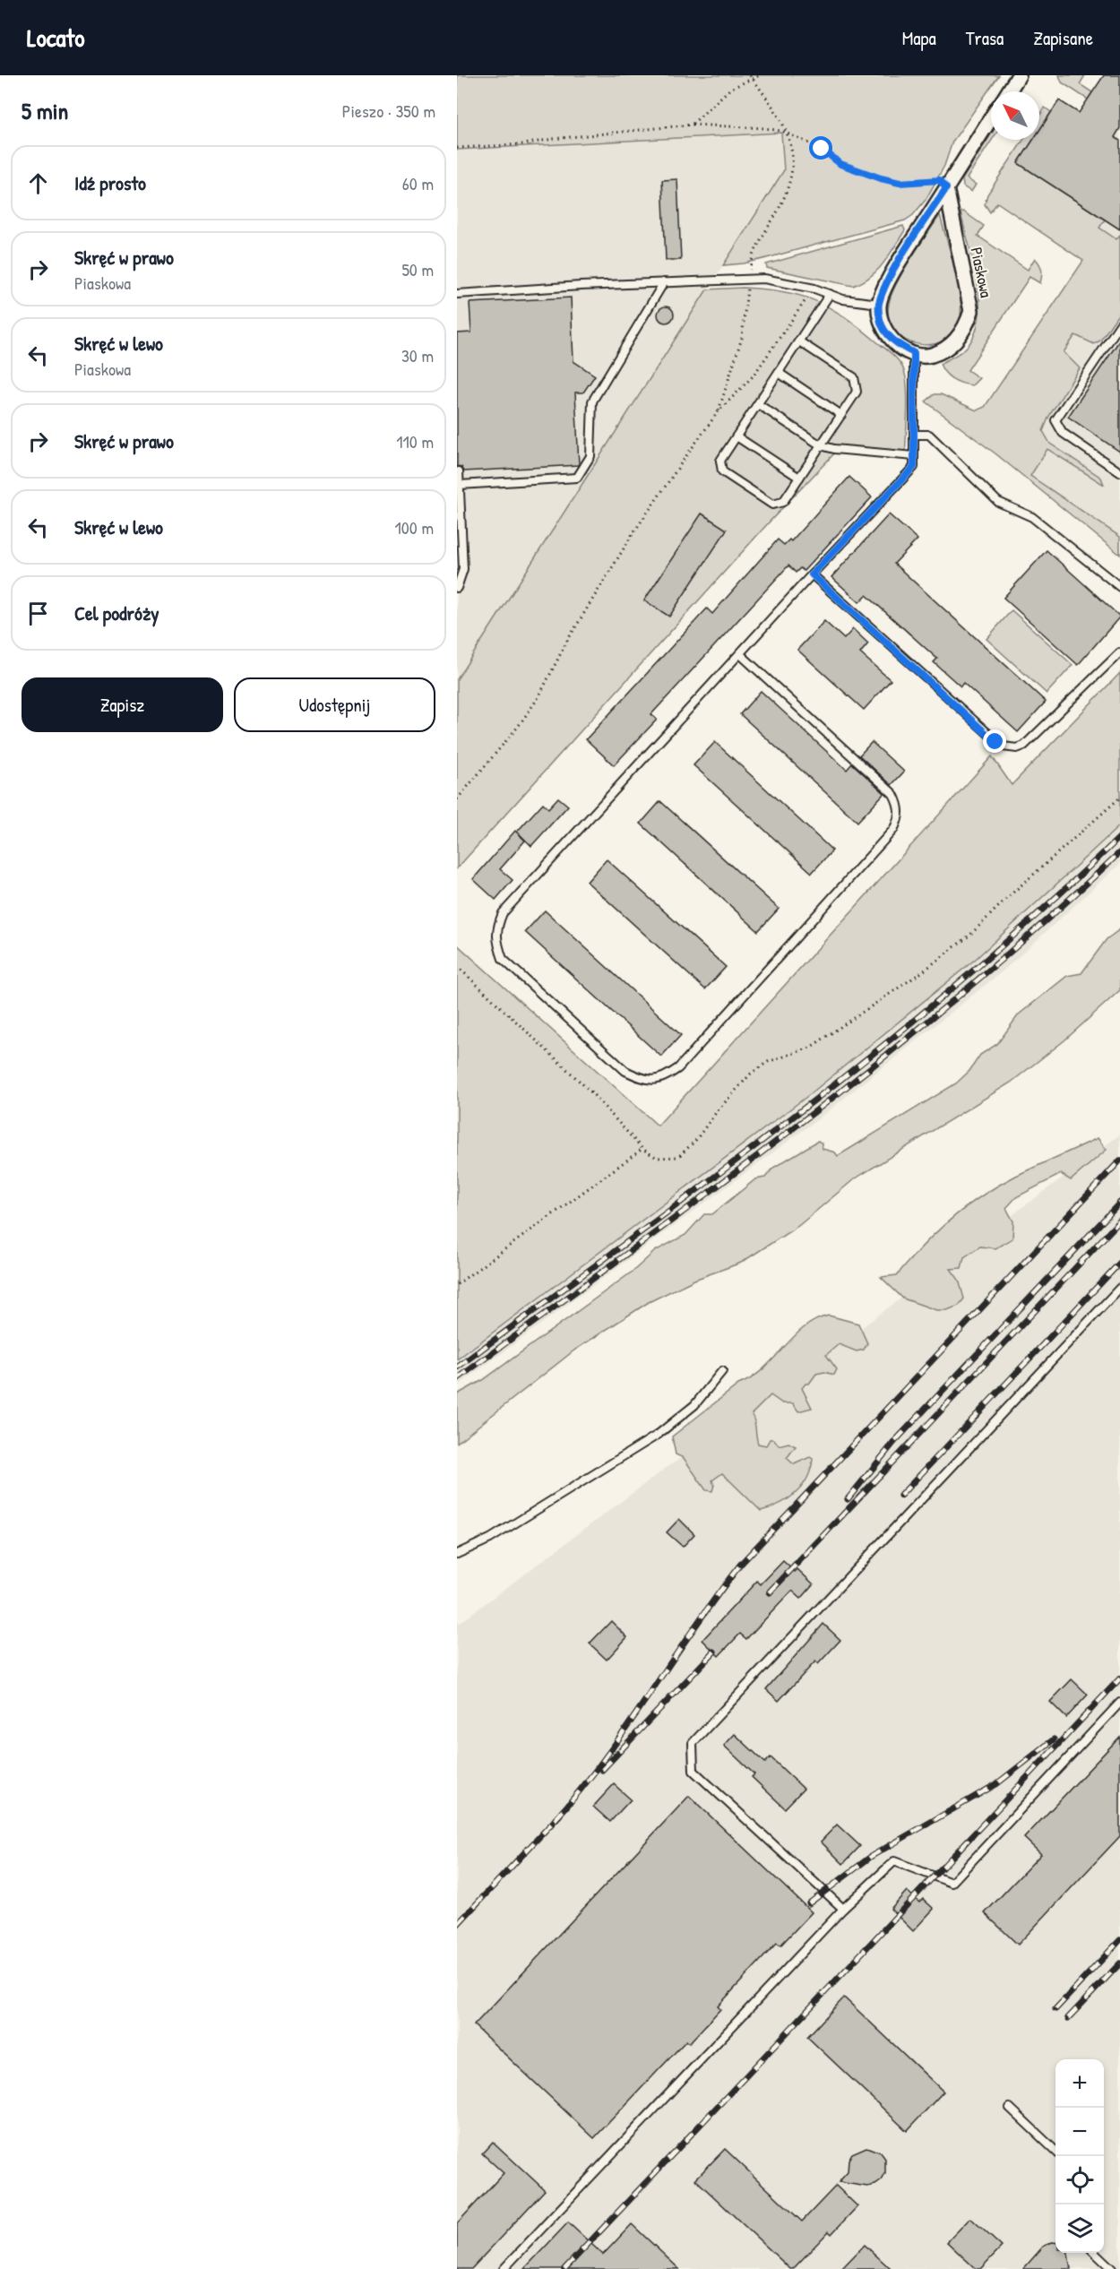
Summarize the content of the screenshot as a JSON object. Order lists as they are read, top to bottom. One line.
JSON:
{"streets":{"street":["Piaskowa"]},"north":"top left","page":{"header":"Locato","nav":["Mapa","Trasa","Zapisane"],"heading":["5 min","Pieszo · 350 m"],"list":[["Idź prosto","60 m"],["Skręć w prawo","Piaskowa","50 m"],["Skręć w lewo","Piaskowa","30 m"],["Skręć w prawo","110 m"],["Skręć w lewo","100 m"],"Cel podróży"],"buttons":["Zapisz","Udostępnij"],"map_buttons":["+","−"]}}
